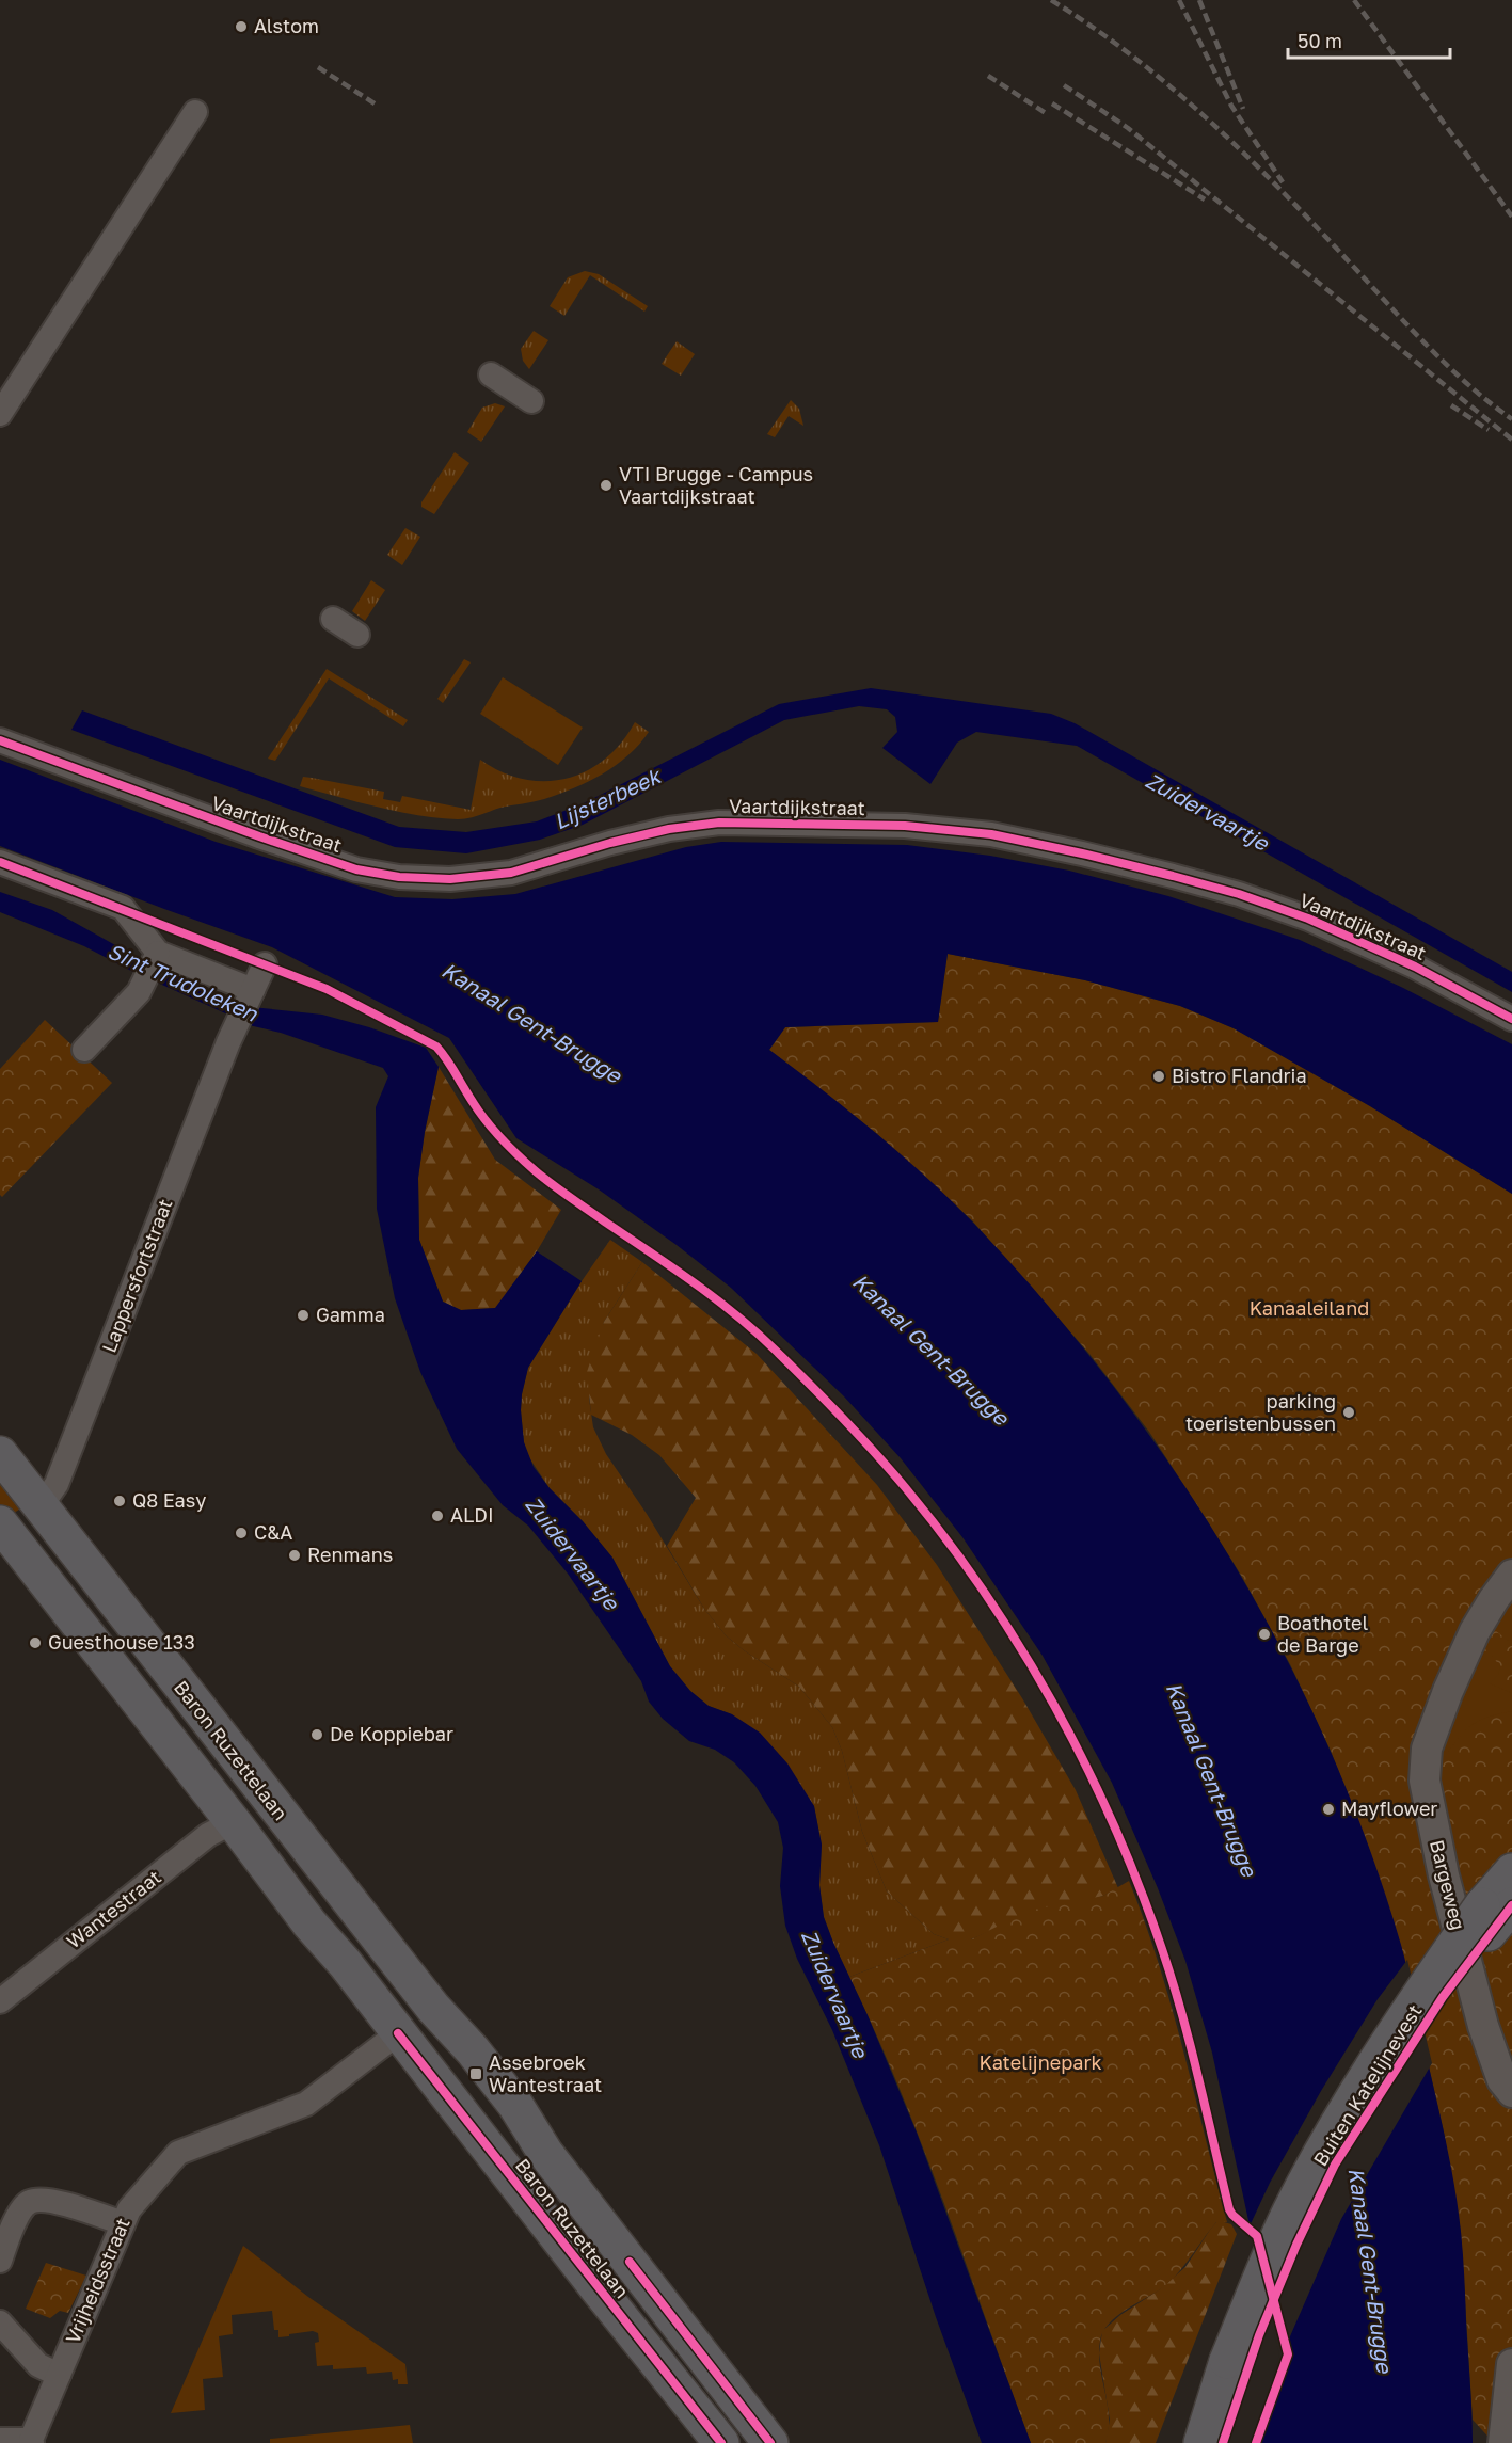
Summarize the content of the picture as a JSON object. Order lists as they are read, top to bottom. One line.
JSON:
{"streets":{"main road":["Baron Ruzettelaan","Buiten Katelijnevest"],"street":["Vaartdijkstraat","Lappersfortstraat","Bargeweg","Wantestraat","Vrijheidsstraat"]},"crossings":[["Lappersfortstraat","Baron Ruzettelaan"],["Baron Ruzettelaan","Wantestraat"],["Baron Ruzettelaan","Vrijheidsstraat"]],"water":["Lijsterbeek","Zuidervaartje","Sint Trudoleken","Kanaal Gent-Brugge"],"parks":["Kanaaleiland","Katelijnepark"],"places":{"other":["Alstom","VTI Brugge - Campus Vaartdijkstraat","Bistro Flandria","Gamma","parking toeristenbussen","Q8 Easy","ALDI","C&A","Renmans","Boathotel de Barge","Guesthouse 133","De Koppiebar","Mayflower"],"transit":["Assebroek Wantestraat"]},"scale_bar":"50 m"}
